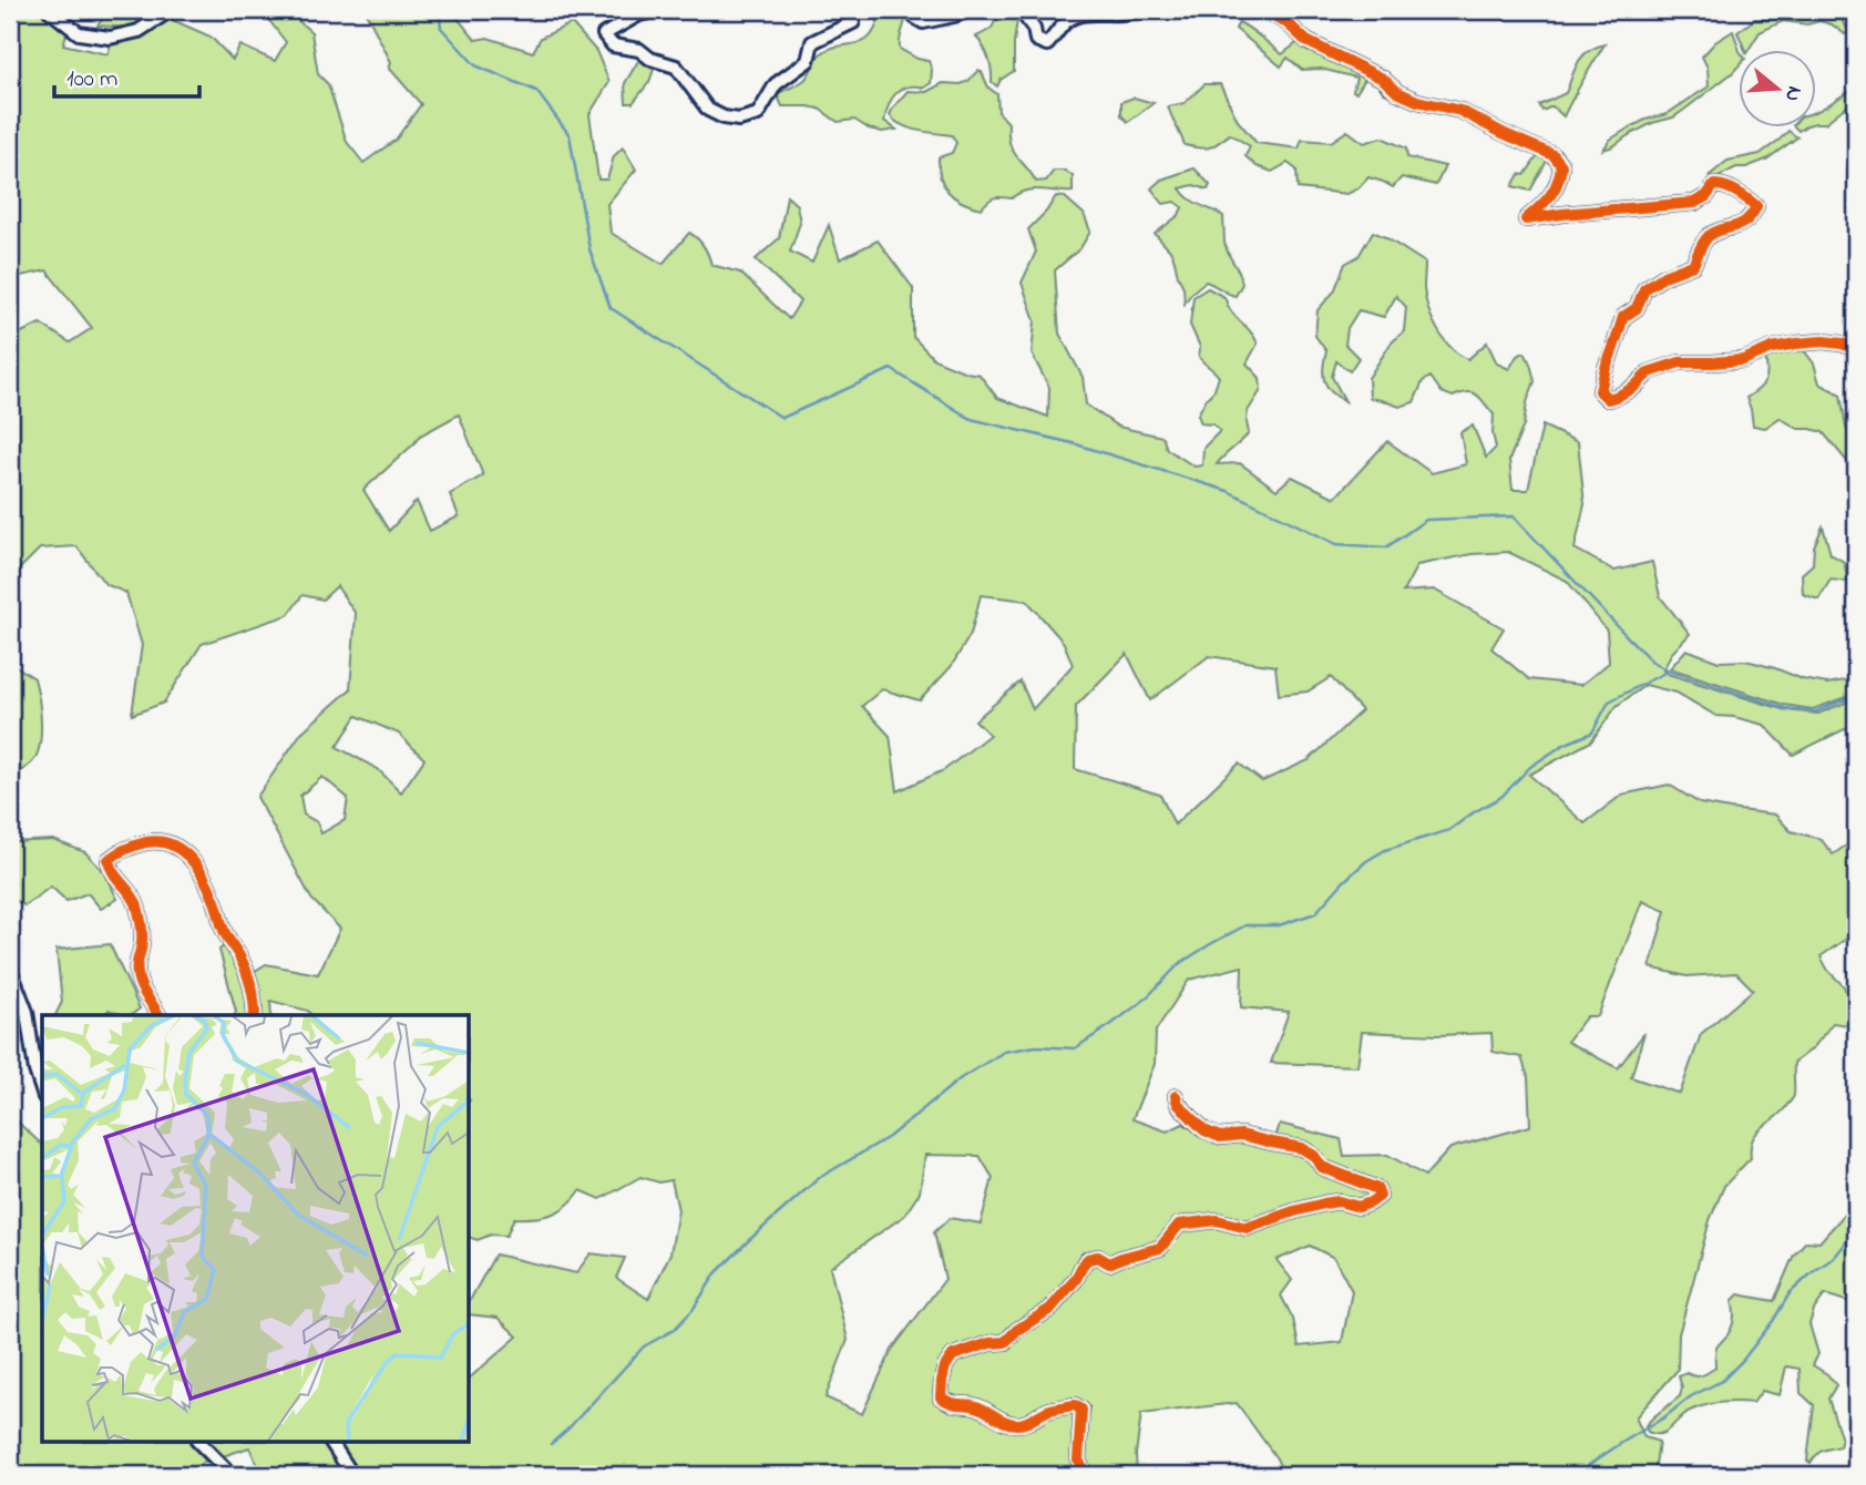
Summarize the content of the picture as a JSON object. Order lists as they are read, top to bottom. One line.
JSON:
{"scale_bar":"100 m","north":"right"}
